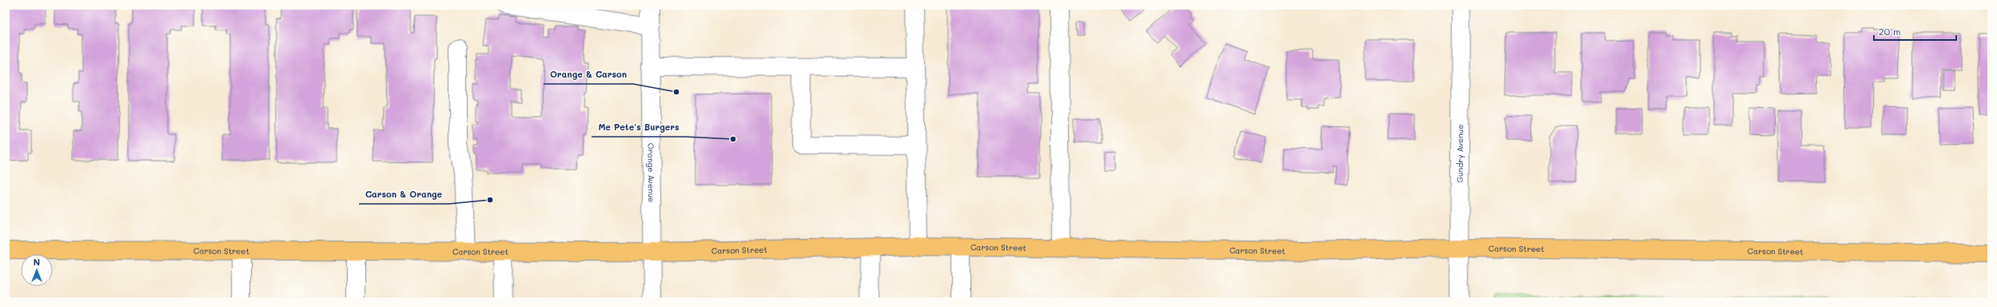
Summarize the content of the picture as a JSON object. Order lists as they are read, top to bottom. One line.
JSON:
{"streets":{"main road":["Carson Street"],"street":["Gundry Avenue","Orange Avenue"]},"crossings":[["Gundry Avenue","Carson Street"],["Orange Avenue","Carson Street"]],"places":["Orange & Carson","Me Pete's Burgers","Carson & Orange"],"scale_bar":"20 m","north":"top"}
